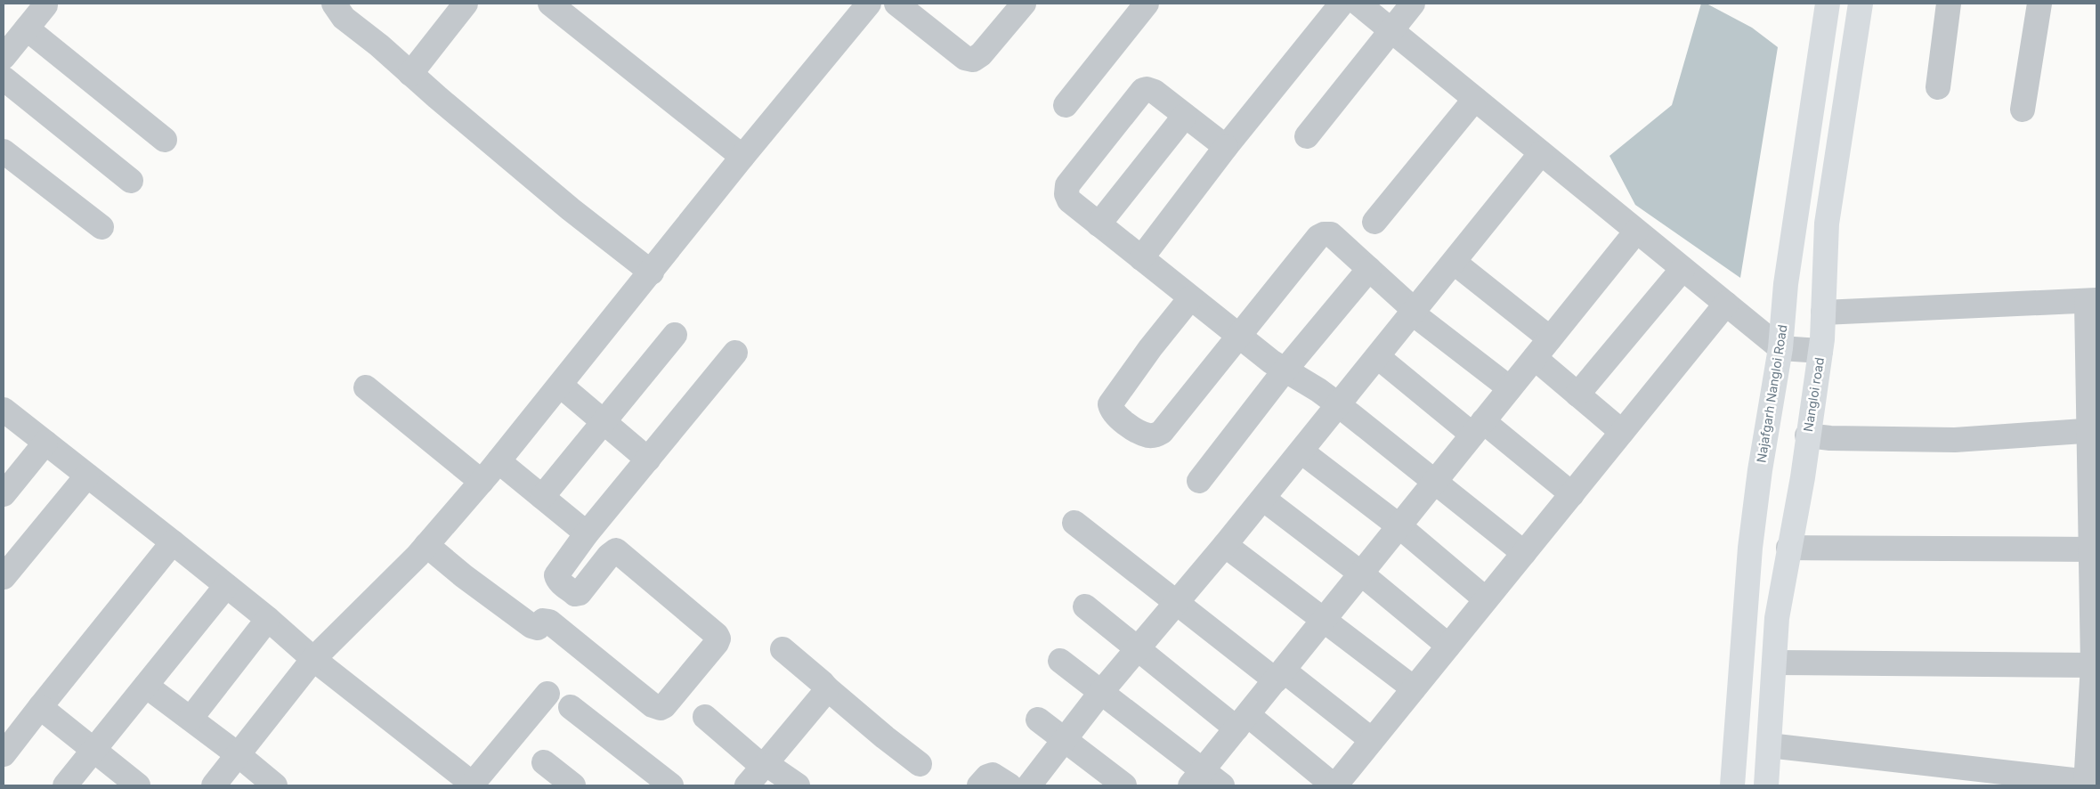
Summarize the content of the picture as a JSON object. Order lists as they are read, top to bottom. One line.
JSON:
{"streets":{"main road":["Najafgarh Nangloi Road","Nangloi road"]}}
